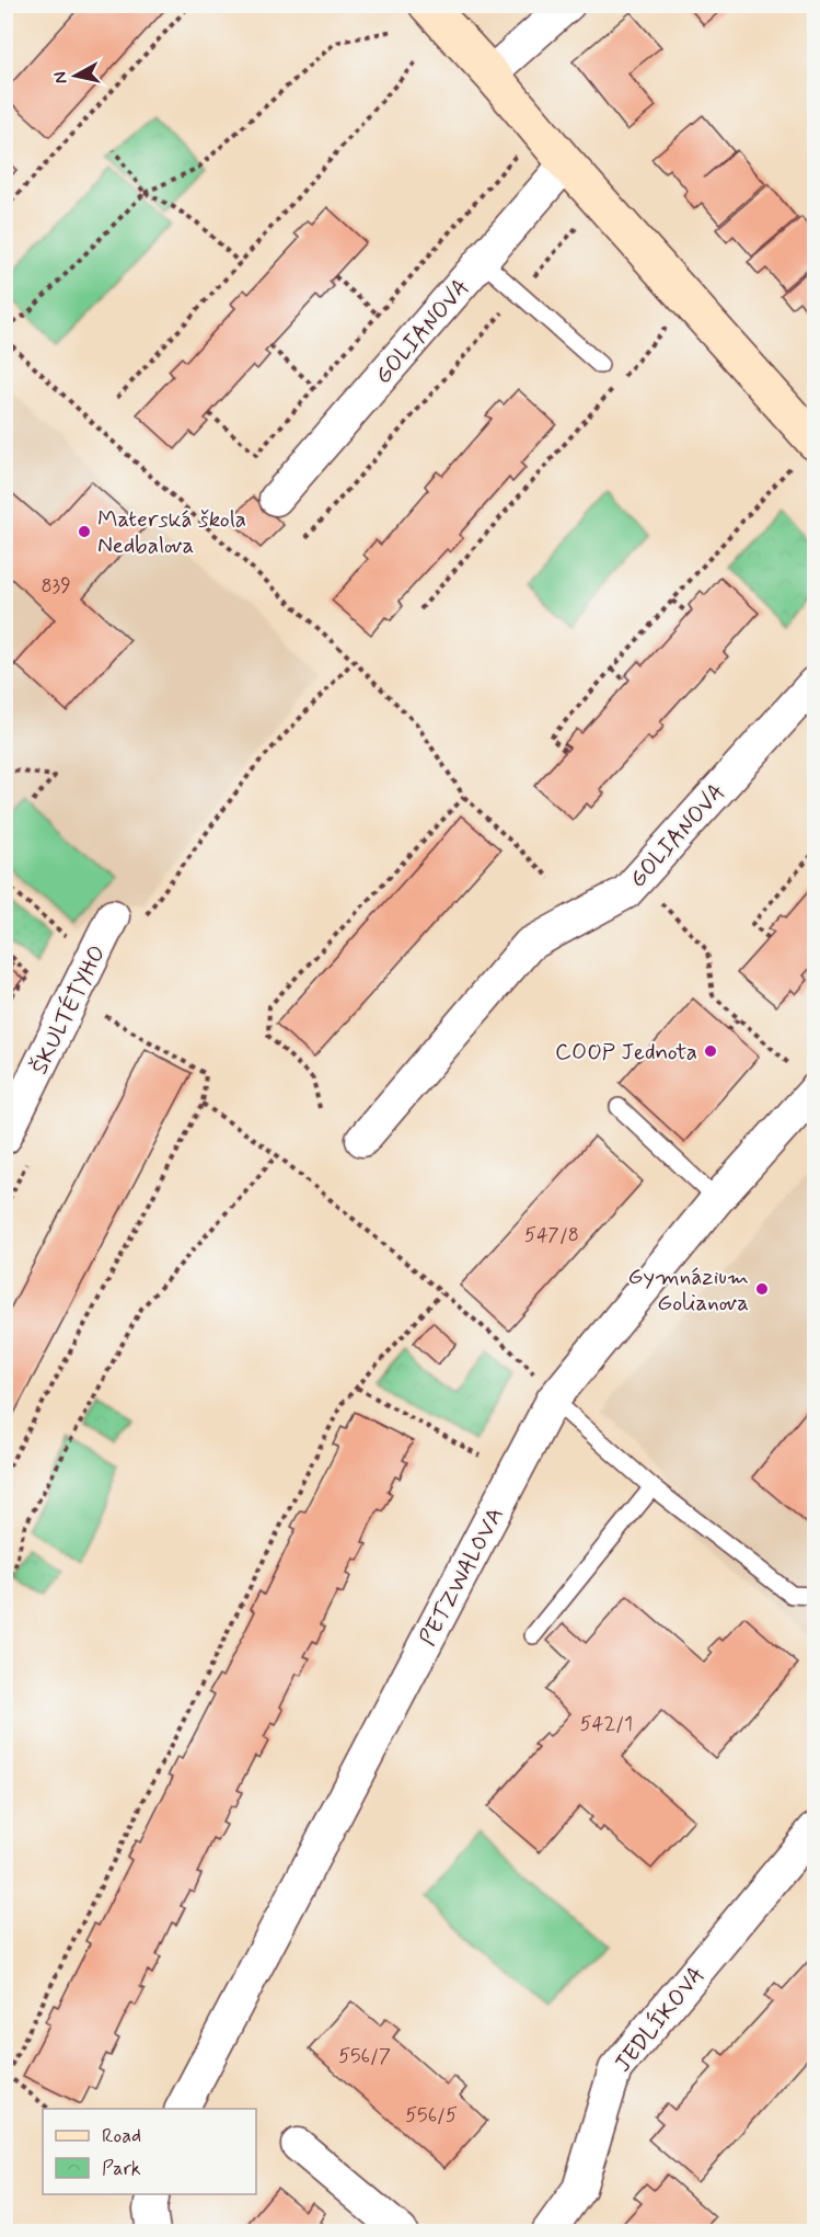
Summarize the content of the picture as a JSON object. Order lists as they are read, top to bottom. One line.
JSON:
{"streets":{"street":["GOLIANOVA","ŠKULTÉTYHO","PETZWALOVA","JEDLÍKOVA"]},"places":["Materská škola Nedbalova","COOP Jednota","Gymnázium Golianova"],"house_numbers":["839","547/8","542/1","556/7","556/5"],"legend":["Road","Park"],"north":"left"}
